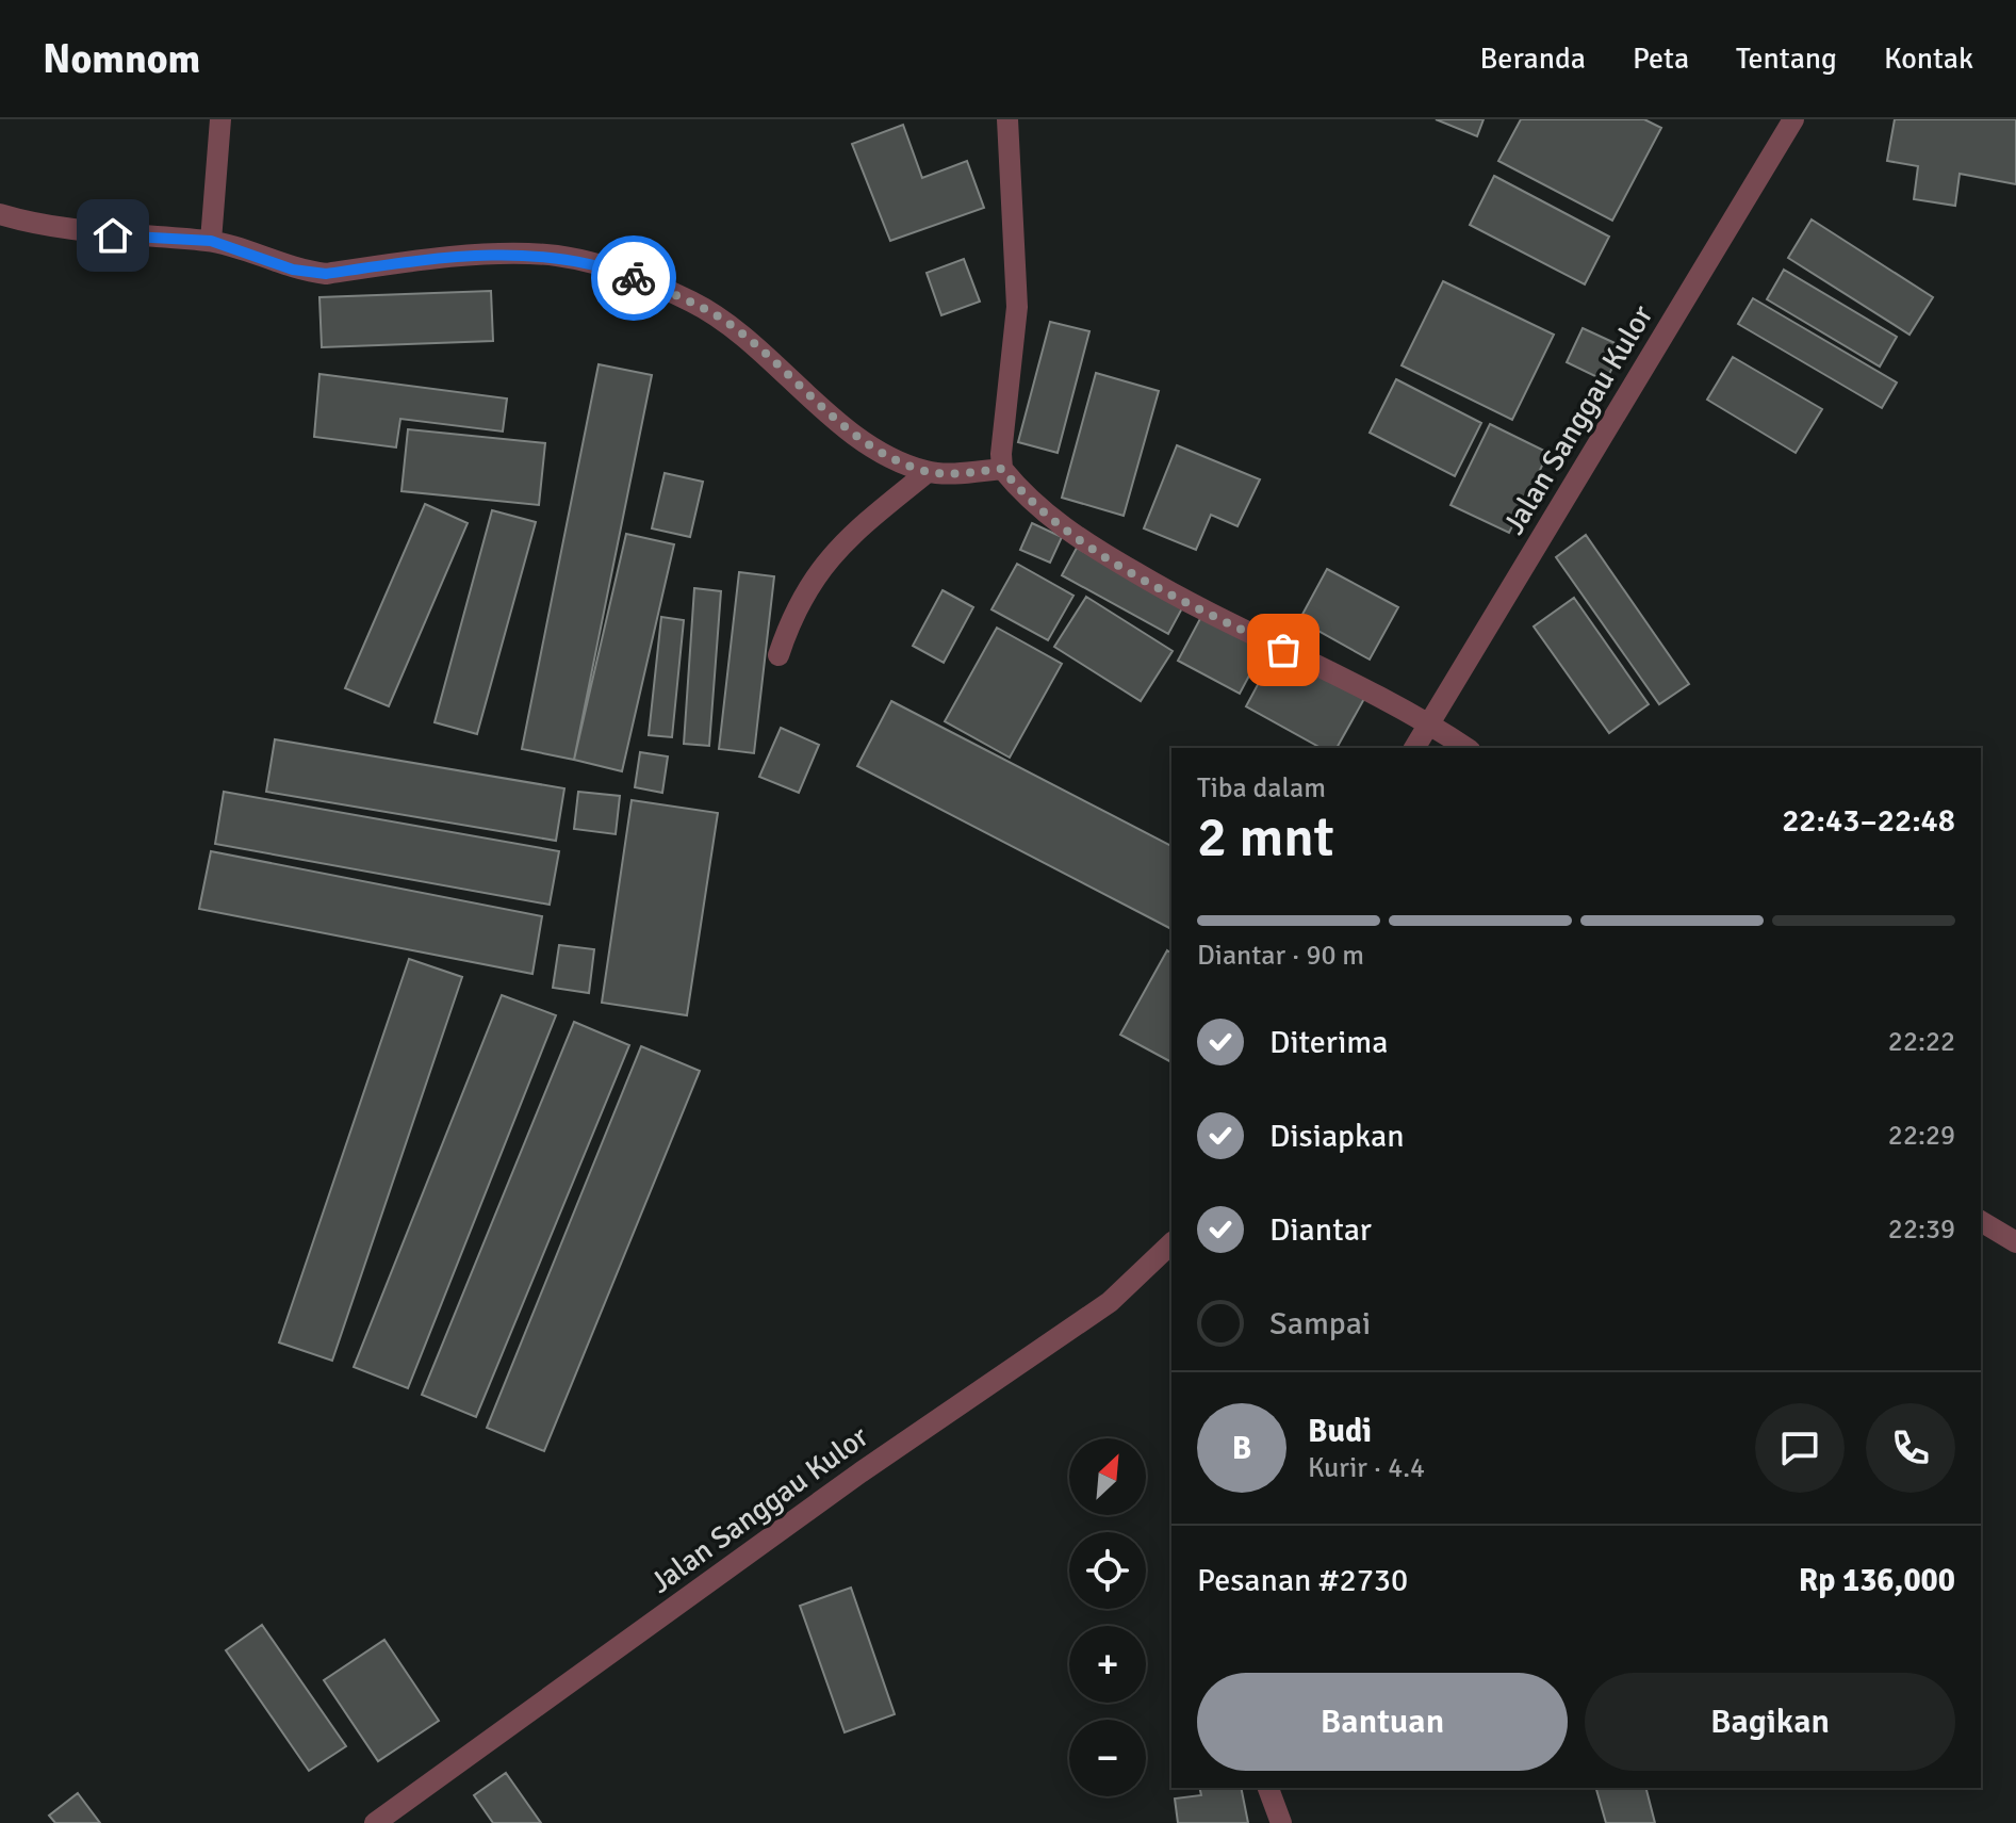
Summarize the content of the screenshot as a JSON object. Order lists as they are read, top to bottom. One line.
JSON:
{"streets":{"street":["Jalan Sanggau Kulor"]},"north":"top right","page":{"header":"Nomnom","nav":["Beranda","Peta","Tentang","Kontak"],"heading":["2 mnt","Tiba dalam","22:43–22:48"],"panel":["Budi","Kurir · 4.4","Pesanan #2730","Rp 136,000"],"bar":"Diantar · 90 m","list":[["Diterima","22:22"],["Disiapkan","22:29"],["Diantar","22:39"],"Sampai"],"round":"B","map_buttons":["+","−"],"buttons":["Bantuan","Bagikan"]}}
